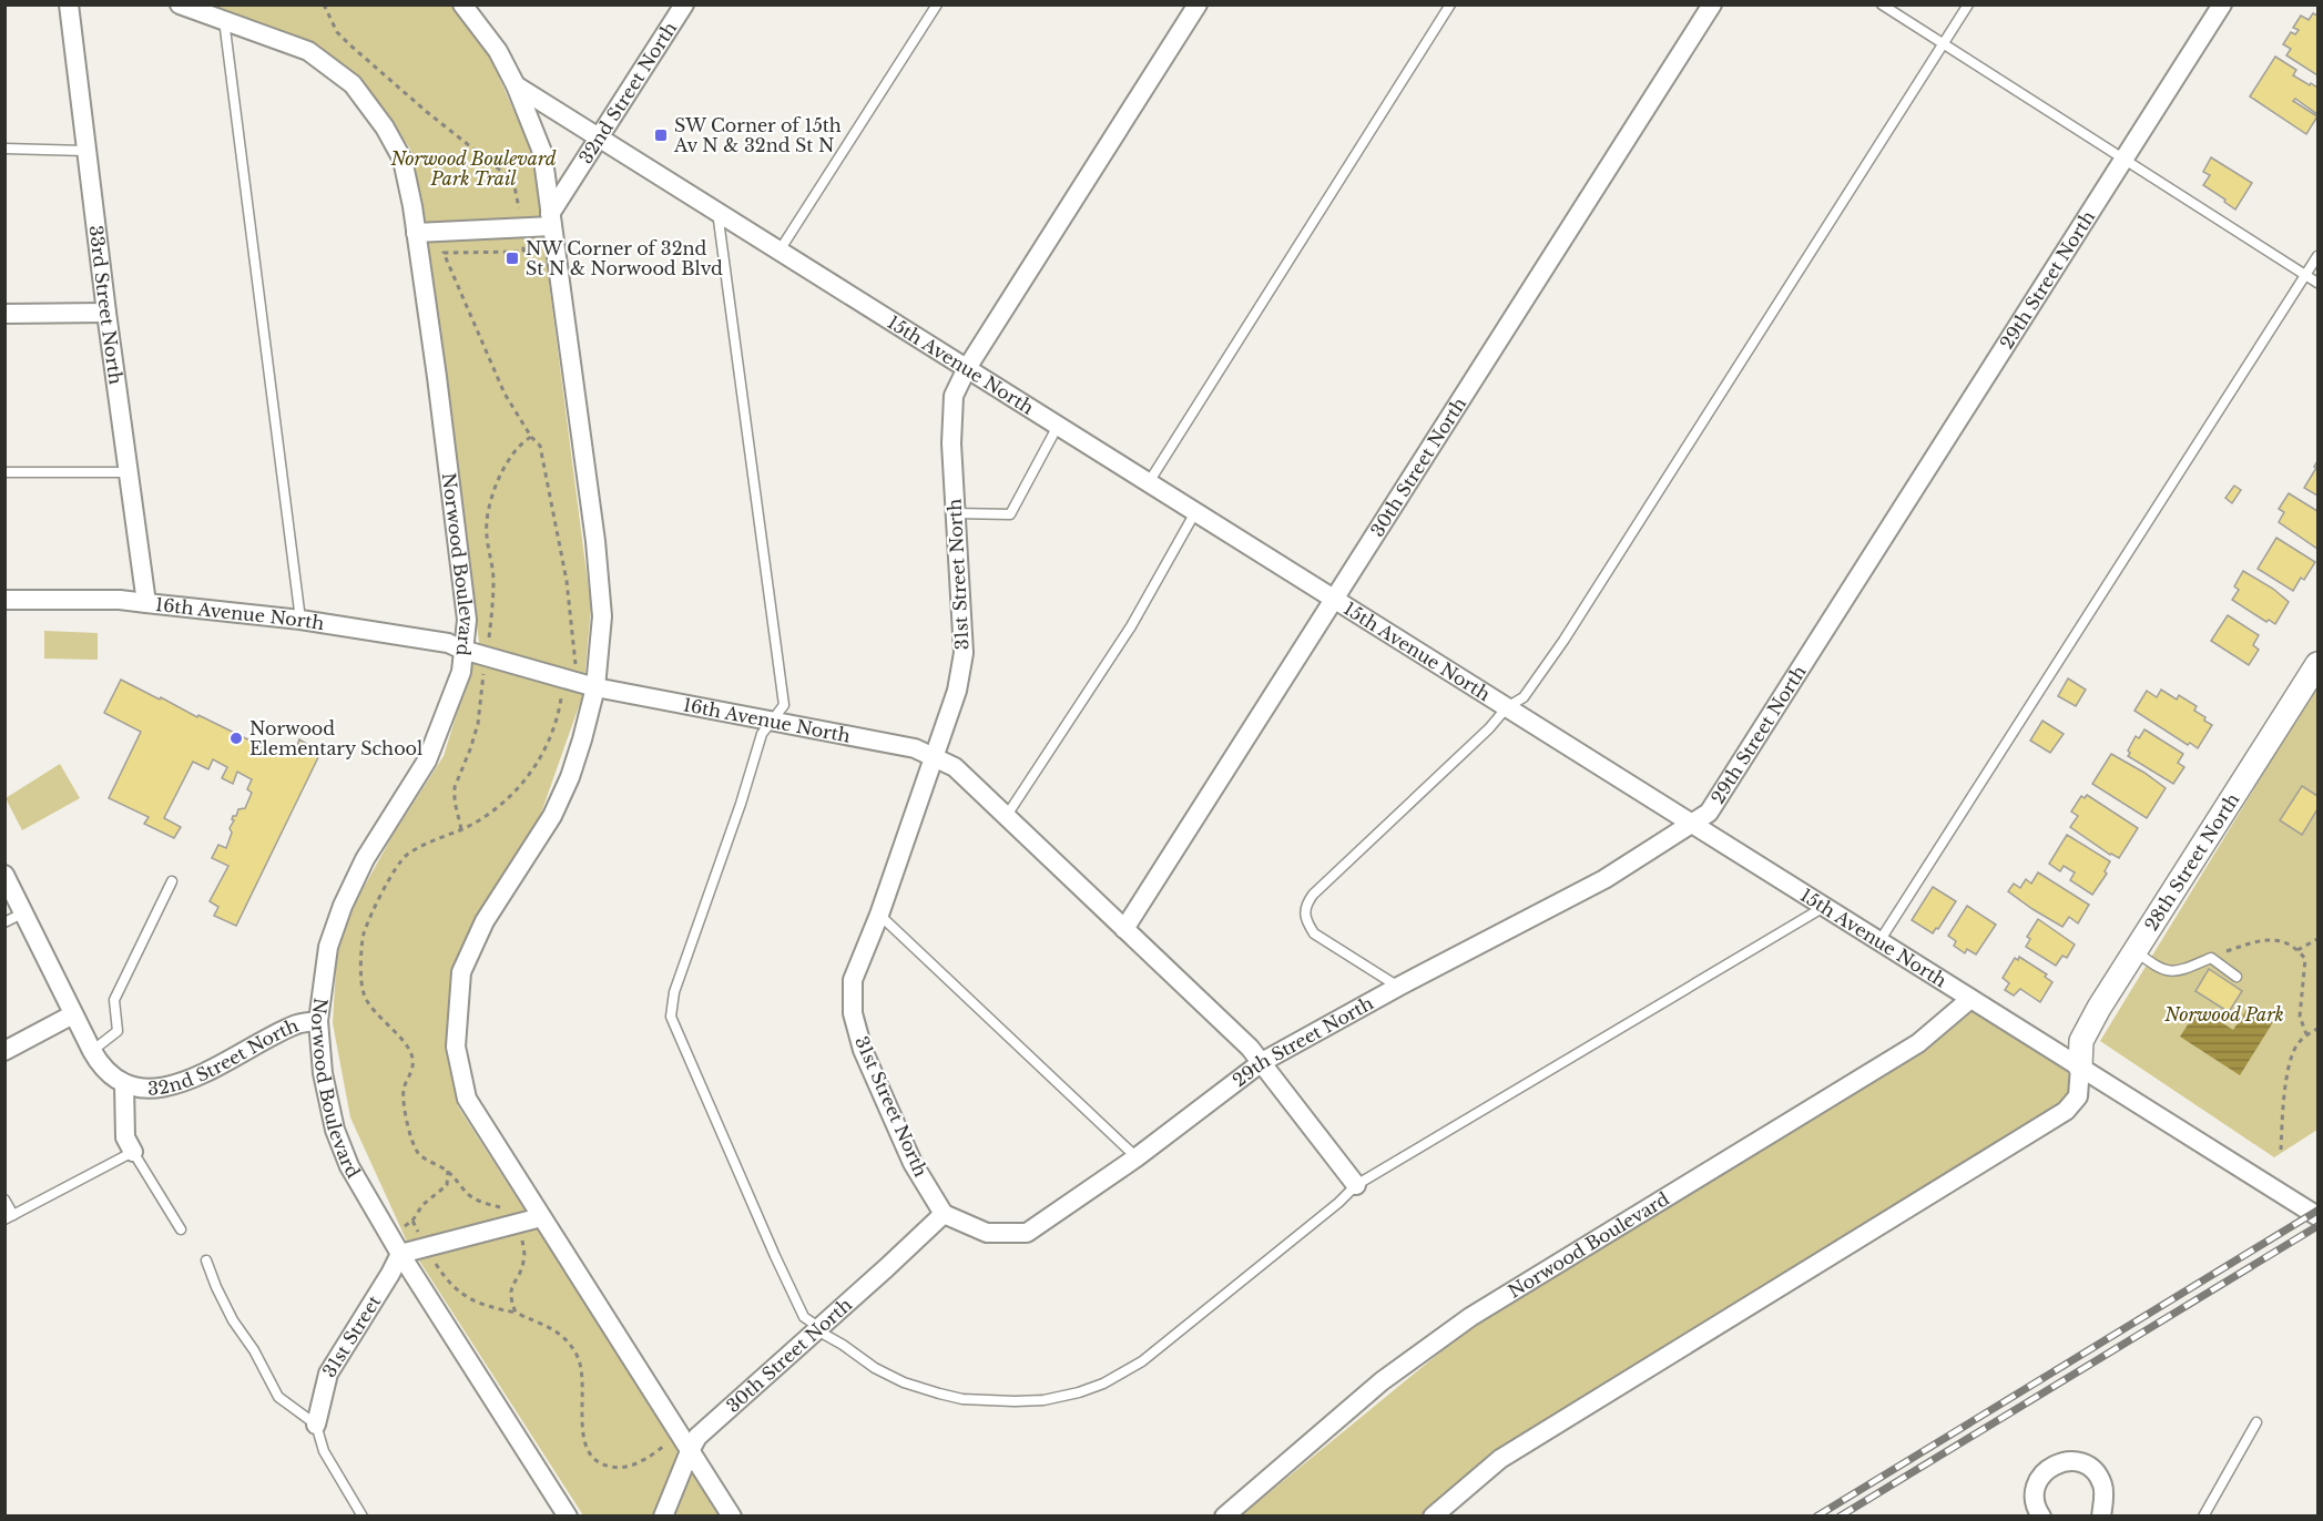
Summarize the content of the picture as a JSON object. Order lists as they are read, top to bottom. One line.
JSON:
{"streets":{"street":["32nd Street North","29th Street North","33rd Street North","15th Avenue North","30th Street North","Norwood Boulevard","31st Street North","16th Avenue North","28th Street North","31st Street"]},"crossings":[["32nd Street North","15th Avenue North"],["32nd Street North","Norwood Boulevard"],["29th Street North","15th Avenue North"],["29th Street North","30th Street North"],["29th Street North","31st Street North"],["29th Street North","16th Avenue North"],["33rd Street North","16th Avenue North"],["15th Avenue North","30th Street North"],["15th Avenue North","Norwood Boulevard"],["15th Avenue North","31st Street North"],["15th Avenue North","28th Street North"],["30th Street North","31st Street North"],["30th Street North","16th Avenue North"],["Norwood Boulevard","16th Avenue North"],["Norwood Boulevard","31st Street"],["31st Street North","16th Avenue North"]],"parks":["Norwood Boulevard Park Trail","Norwood Park"],"places":{"transit":["SW Corner of 15th Av N & 32nd St N","NW Corner of 32nd St N & Norwood Blvd"],"other":["Norwood Elementary School"]}}
